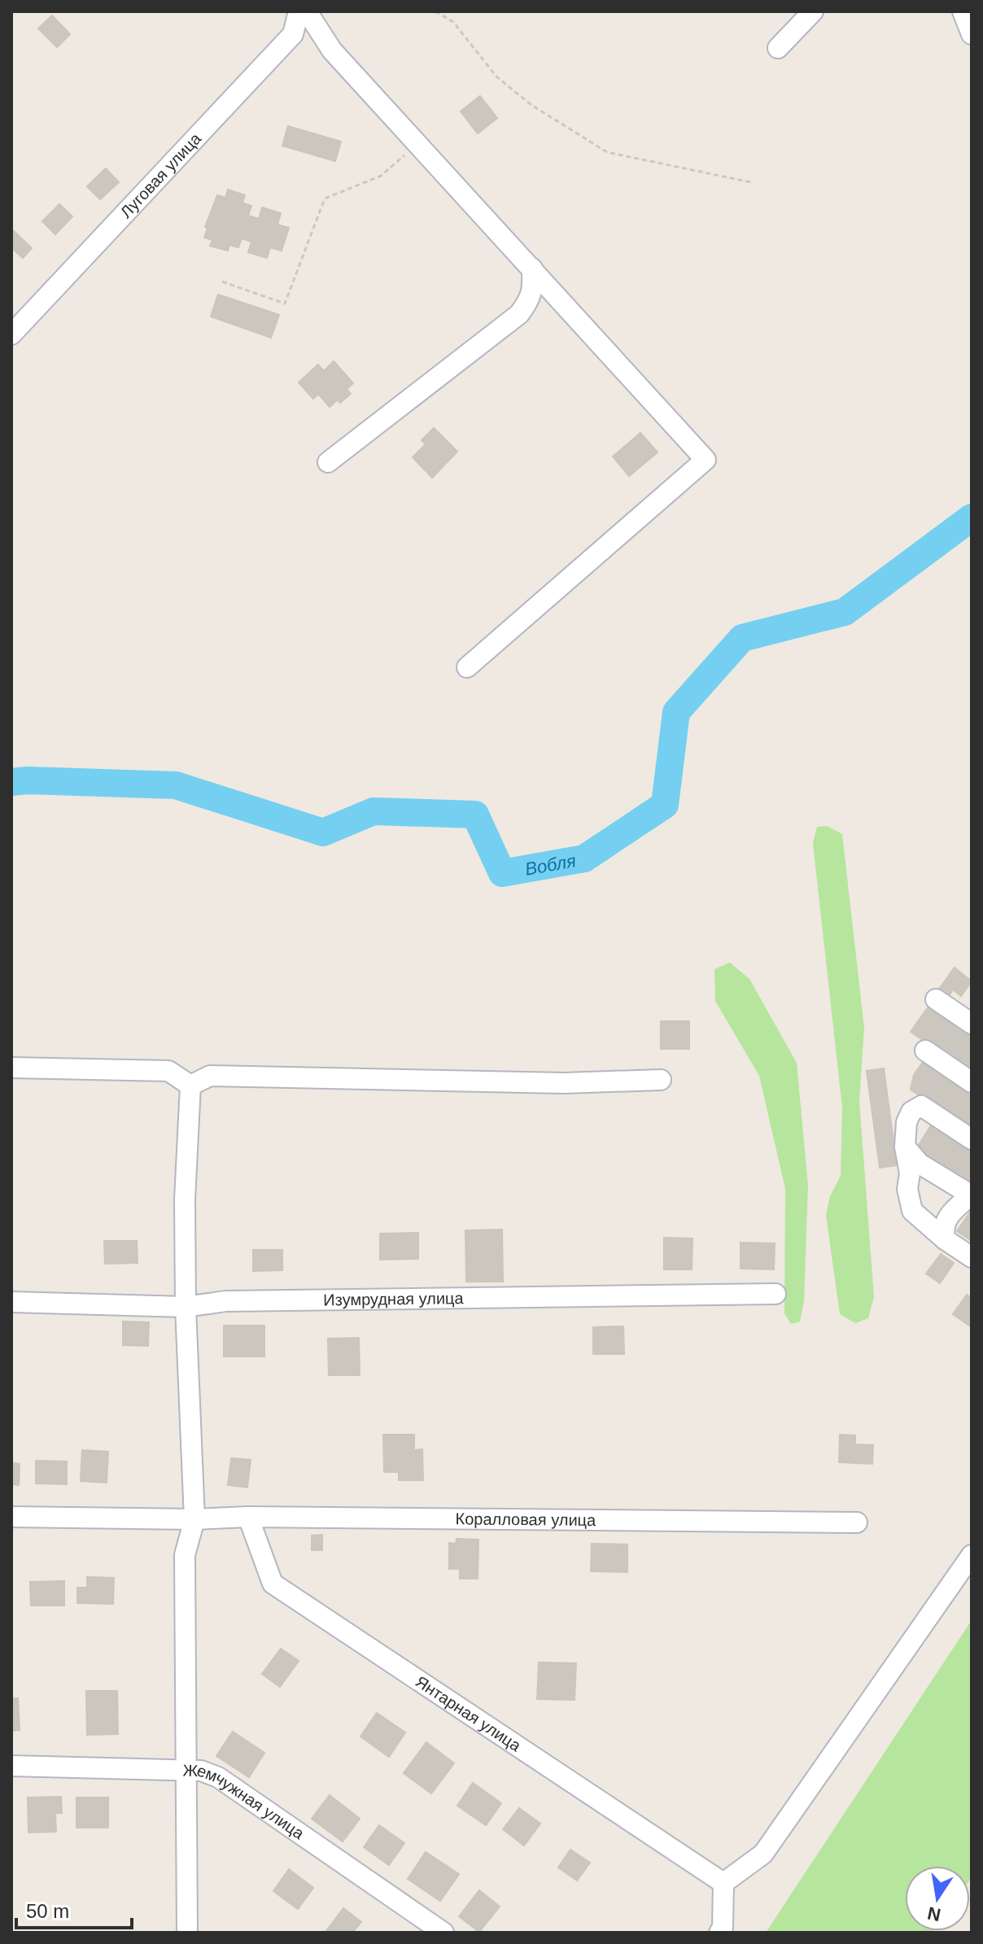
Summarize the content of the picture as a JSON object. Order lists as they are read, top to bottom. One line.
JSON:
{"streets":{"street":["Луговая улица","Изумрудная улица","Коралловая улица","Янтарная улица","Жемчужная улица"]},"crossings":[["Коралловая улица","Янтарная улица"]],"water":["Вобля"],"scale_bar":"50 m","north":"bottom"}
